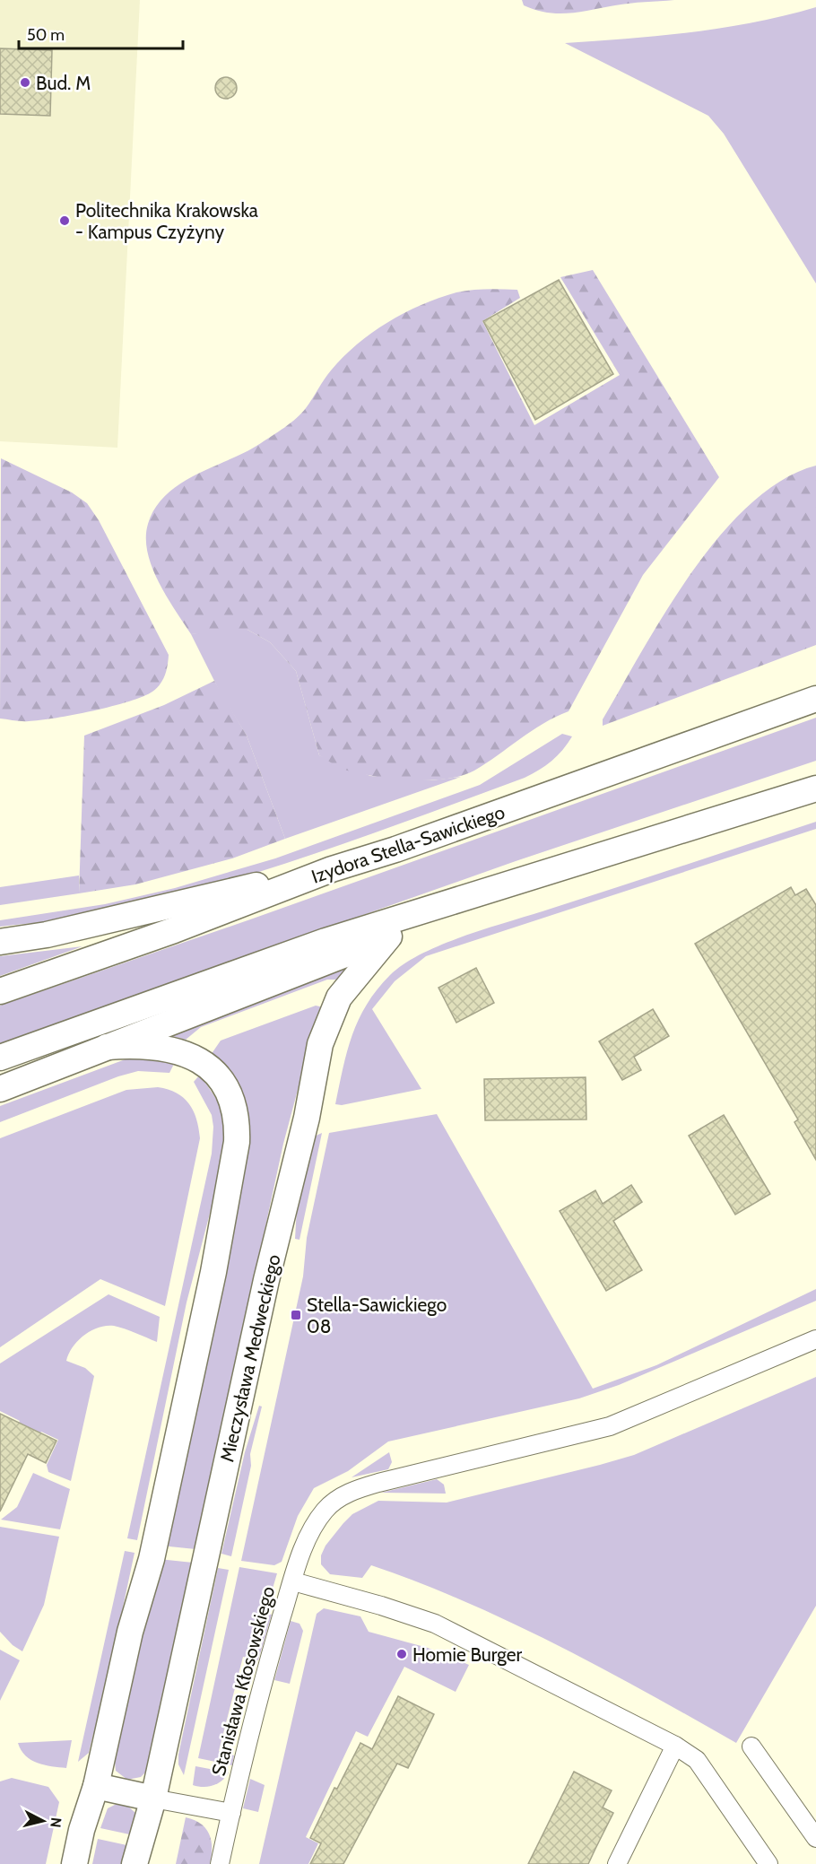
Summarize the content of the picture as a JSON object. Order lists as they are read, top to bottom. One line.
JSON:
{"streets":{"main road":["Izydora Stella-Sawickiego","Mieczysława Medweckiego"],"street":["Stanisława Kłosowskiego"]},"places":{"other":["Bud. M","Politechnika Krakowska - Kampus Czyżyny","Homie Burger"],"transit":["Stella-Sawickiego 08"]},"scale_bar":"50 m","north":"right"}
